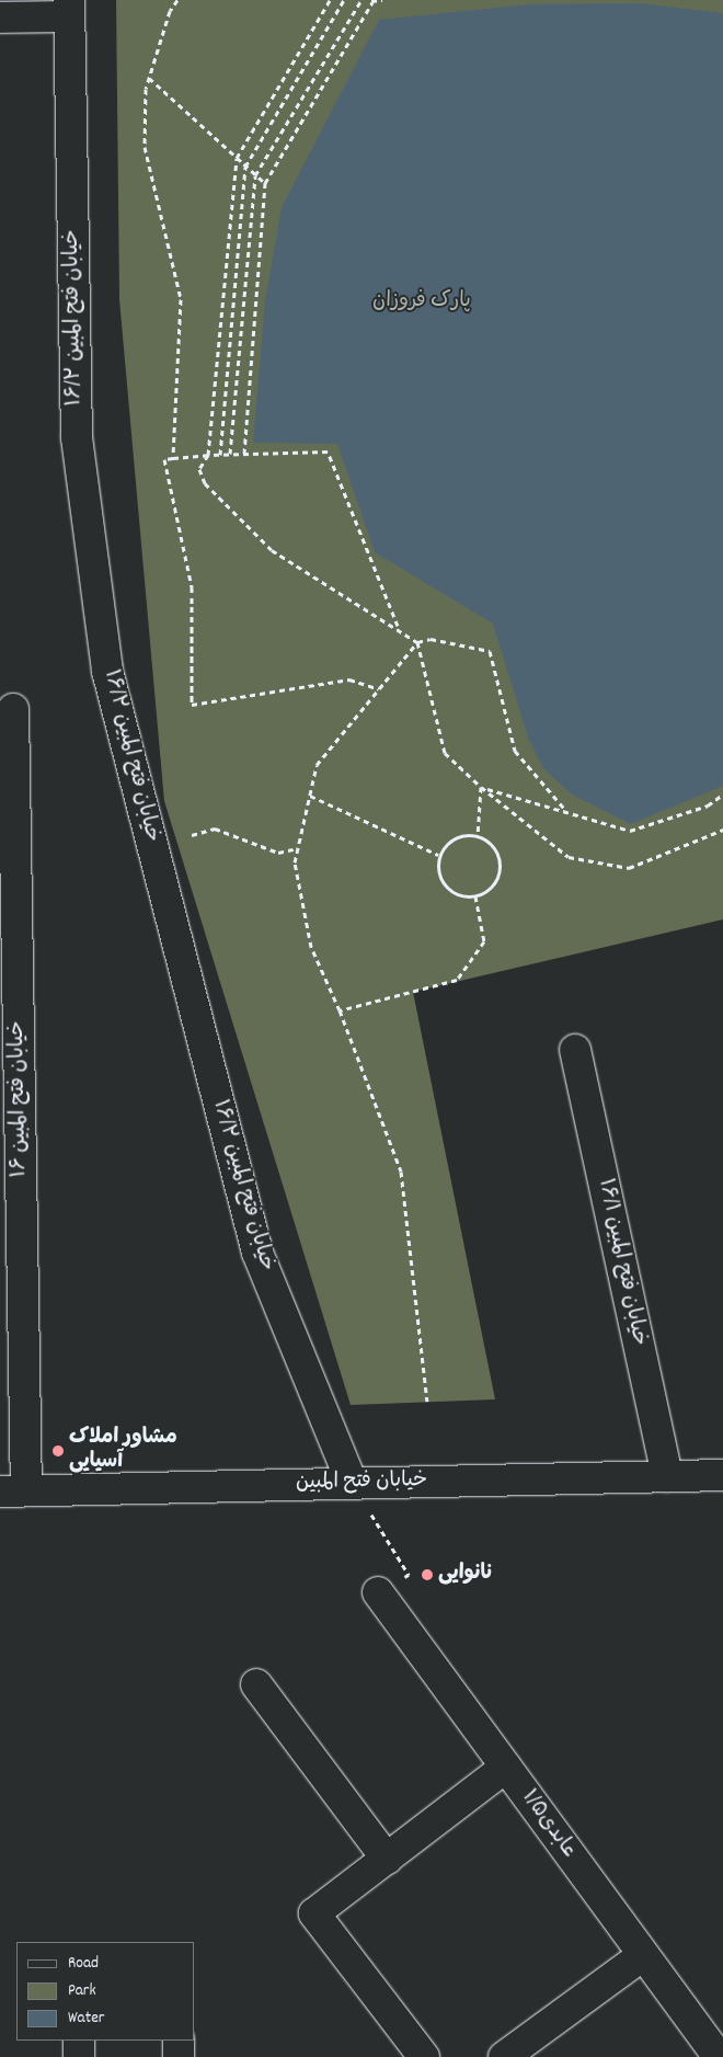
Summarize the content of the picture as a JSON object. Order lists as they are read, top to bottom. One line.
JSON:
{"streets":{"street":["خیابان فتح المبین ۱۶/۲","خیابان فتح المبین ۱۶","خیابان فتح المبین ۱۶/۱","خیابان فتح المبین","عابدی۱/۵"]},"crossings":[["خیابان فتح المبین ۱۶/۲","خیابان فتح المبین"],["خیابان فتح المبین ۱۶","خیابان فتح المبین"],["خیابان فتح المبین ۱۶/۱","خیابان فتح المبین"]],"parks":["پارک فروزان"],"places":["مشاور املاک آسیایی","نانوایی"],"legend":["Road","Park","Water"]}
